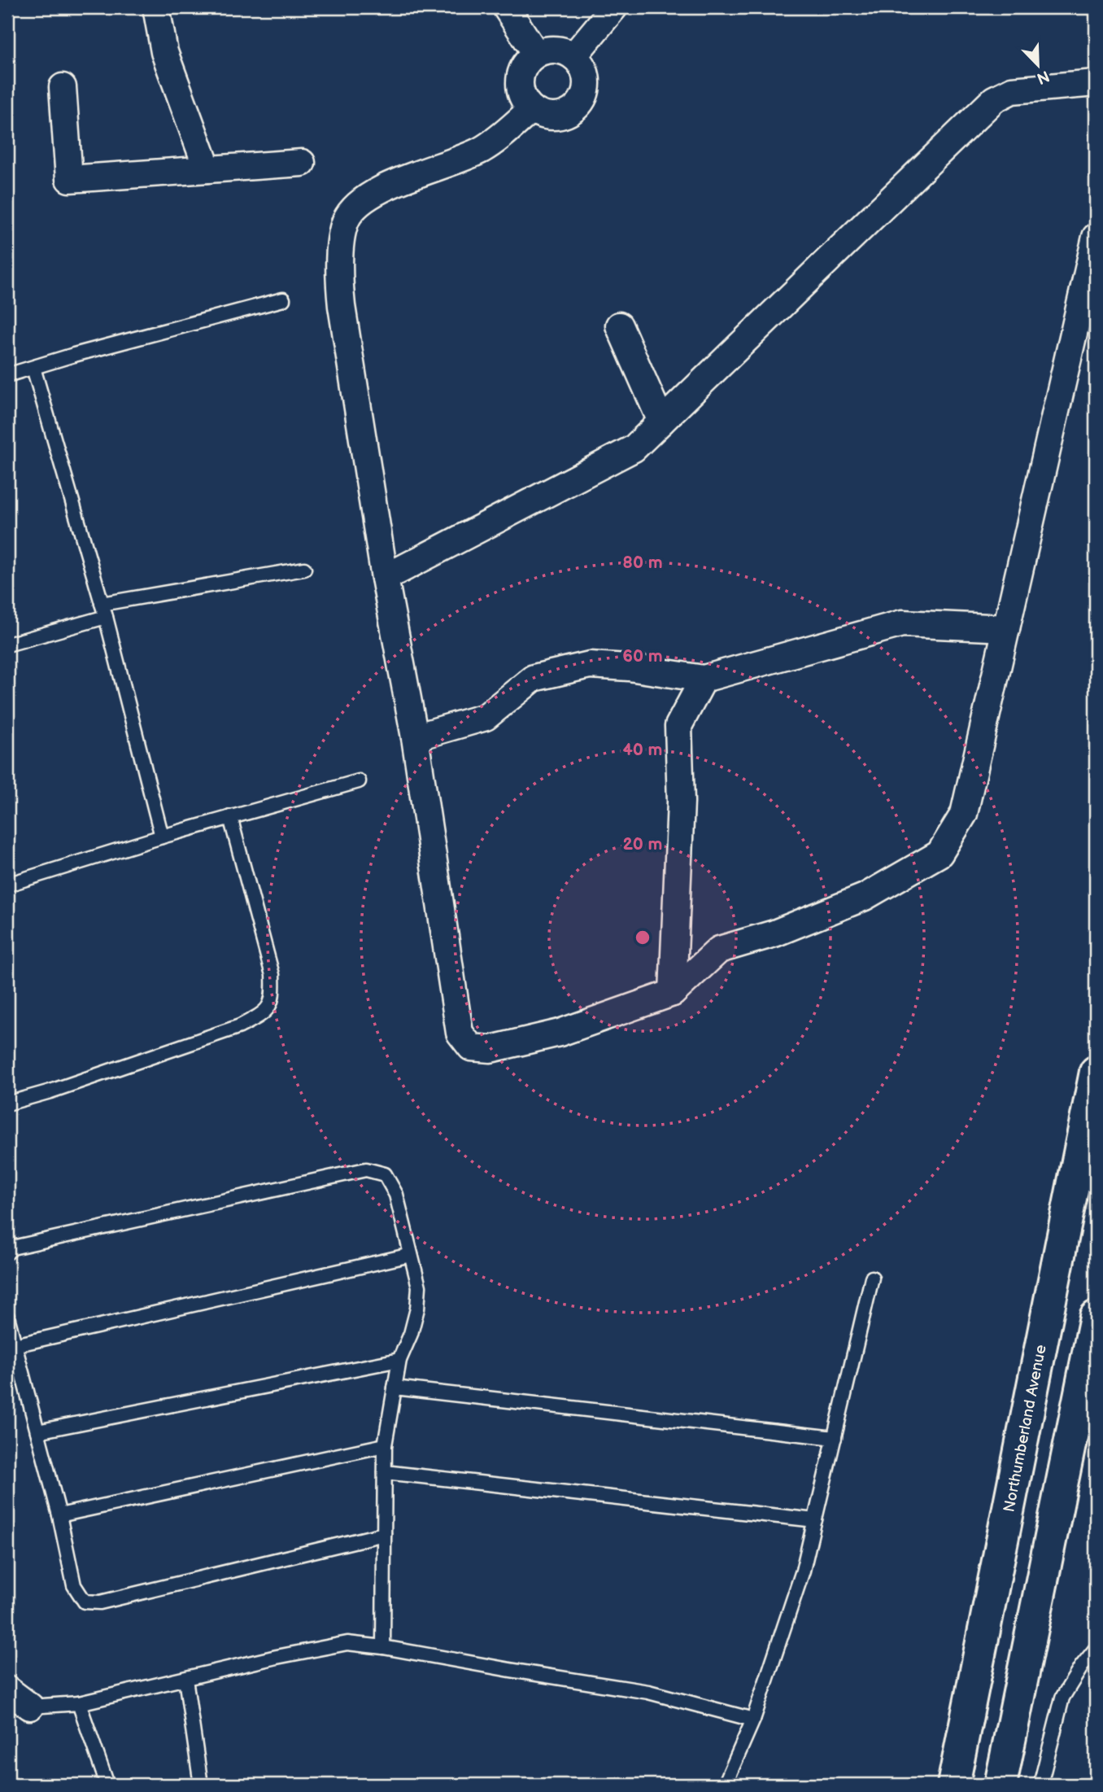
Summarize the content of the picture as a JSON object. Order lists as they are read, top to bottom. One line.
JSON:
{"streets":{"main road":["Northumberland Avenue"]},"north":"bottom right","rings":["80 m","60 m","40 m","20 m"]}
